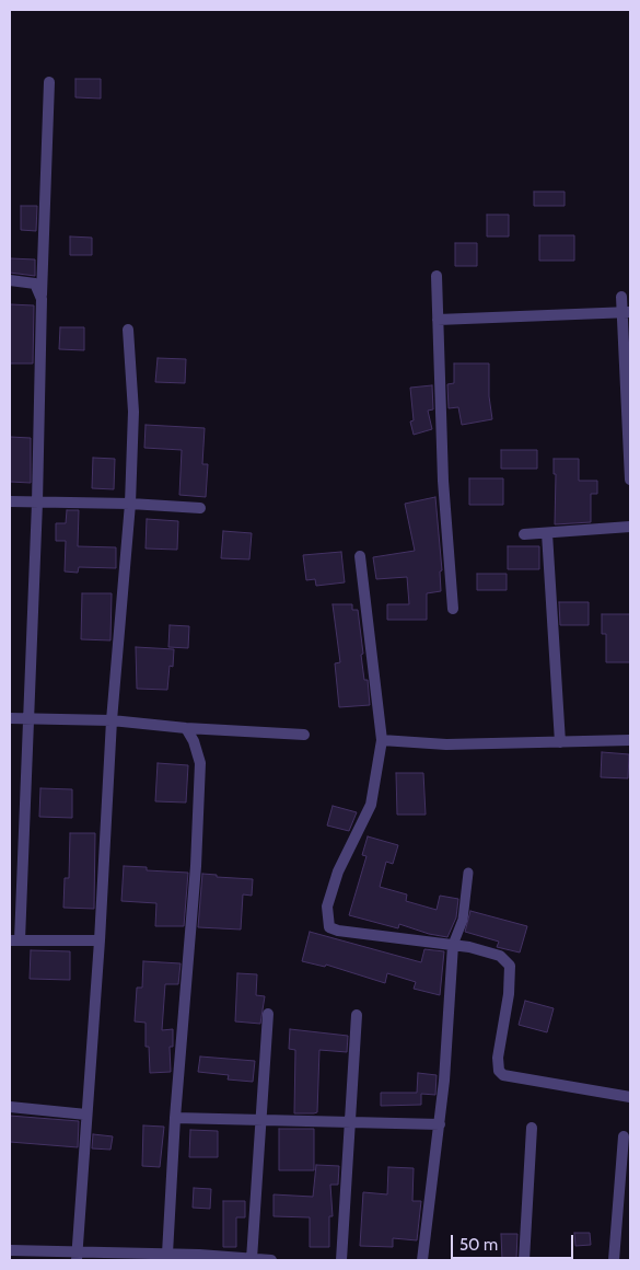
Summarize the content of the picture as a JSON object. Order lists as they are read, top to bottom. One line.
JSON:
{"scale_bar":"50 m"}
